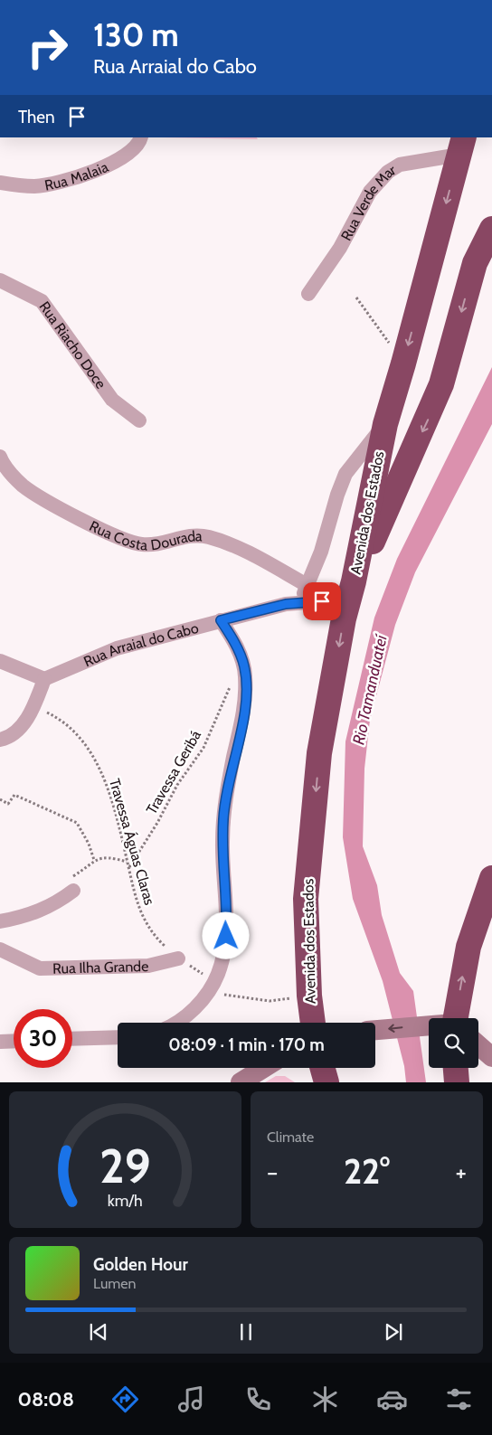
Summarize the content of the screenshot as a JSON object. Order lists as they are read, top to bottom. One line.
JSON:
{"streets":{"highway":["Avenida dos Estados"],"street":["Rua Malaia","Rua Verde Mar","Rua Riacho Doce","Rua Costa Dourada","Rua Arraial do Cabo","Rua Ilha Grande"],"path":["Travessa Geribá","Travessa Águas Claras"]},"crossings":[["Rua Verde Mar","Avenida dos Estados"],["Avenida dos Estados","Rua Arraial do Cabo"],["Travessa Geribá","Travessa Águas Claras"],["Travessa Águas Claras","Rua Ilha Grande"]],"water":["Rio Tamanduateí"],"page":{"turn":["130 m","Rua Arraial do Cabo"],"then":"Then","limit":"30","trip":"08:09 · 1 min · 170 m","tile":"Climate","heat":["−","22°","+"],"song":["Golden Hour","Lumen"],"tabs":"08:08","gauge":["29","km/h"]}}
